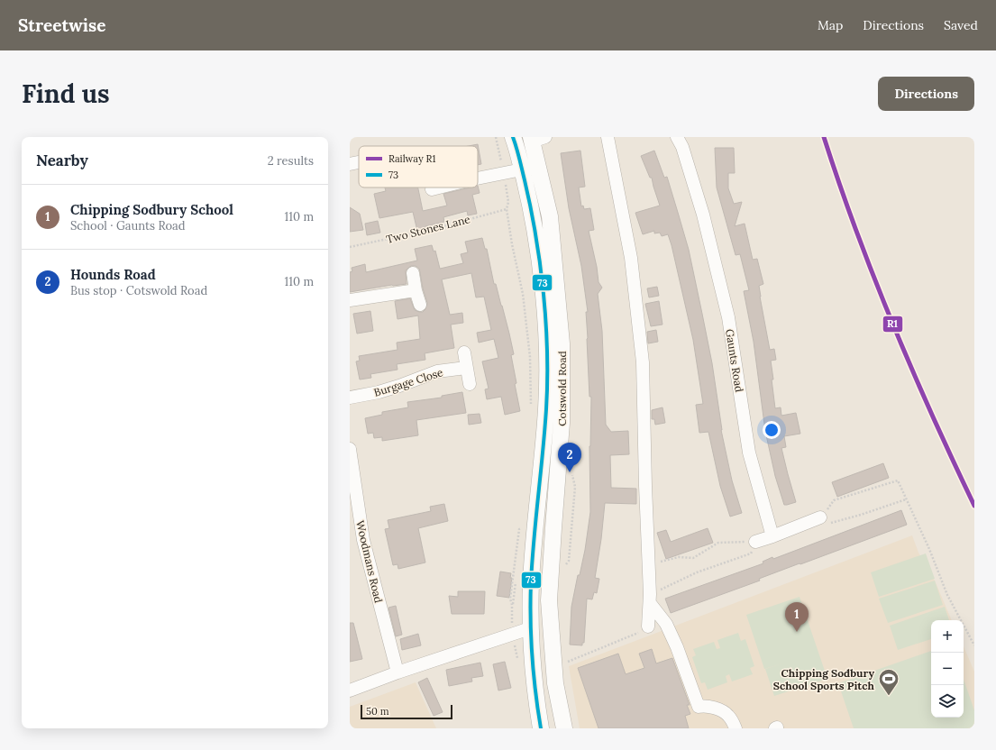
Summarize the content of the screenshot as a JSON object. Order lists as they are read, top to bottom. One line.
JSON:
{"streets":{"main road":["Cotswold Road"],"street":["Gaunts Road","Burgage Close","Woodmans Road"],"path":["Two Stones Lane"]},"places":{"sports":["Chipping Sodbury School Sports Pitch"]},"lines":["rail line R1","transit line 73"],"legend":["Railway R1","73"],"scale_bar":"50 m","page":{"header":"Streetwise","nav":["Map","Directions","Saved"],"buttons":"Directions","title":"Find us","heading":["Nearby","2 results"],"list":[{"mark":"1","name":"Chipping Sodbury School","note":"School · Gaunts Road","value":"110 m"},{"mark":"2","name":"Hounds Road","note":"Bus stop · Cotswold Road","value":"110 m"}],"pins":["2","1"],"map_buttons":["+","−"],"scale":"50 m"}}
